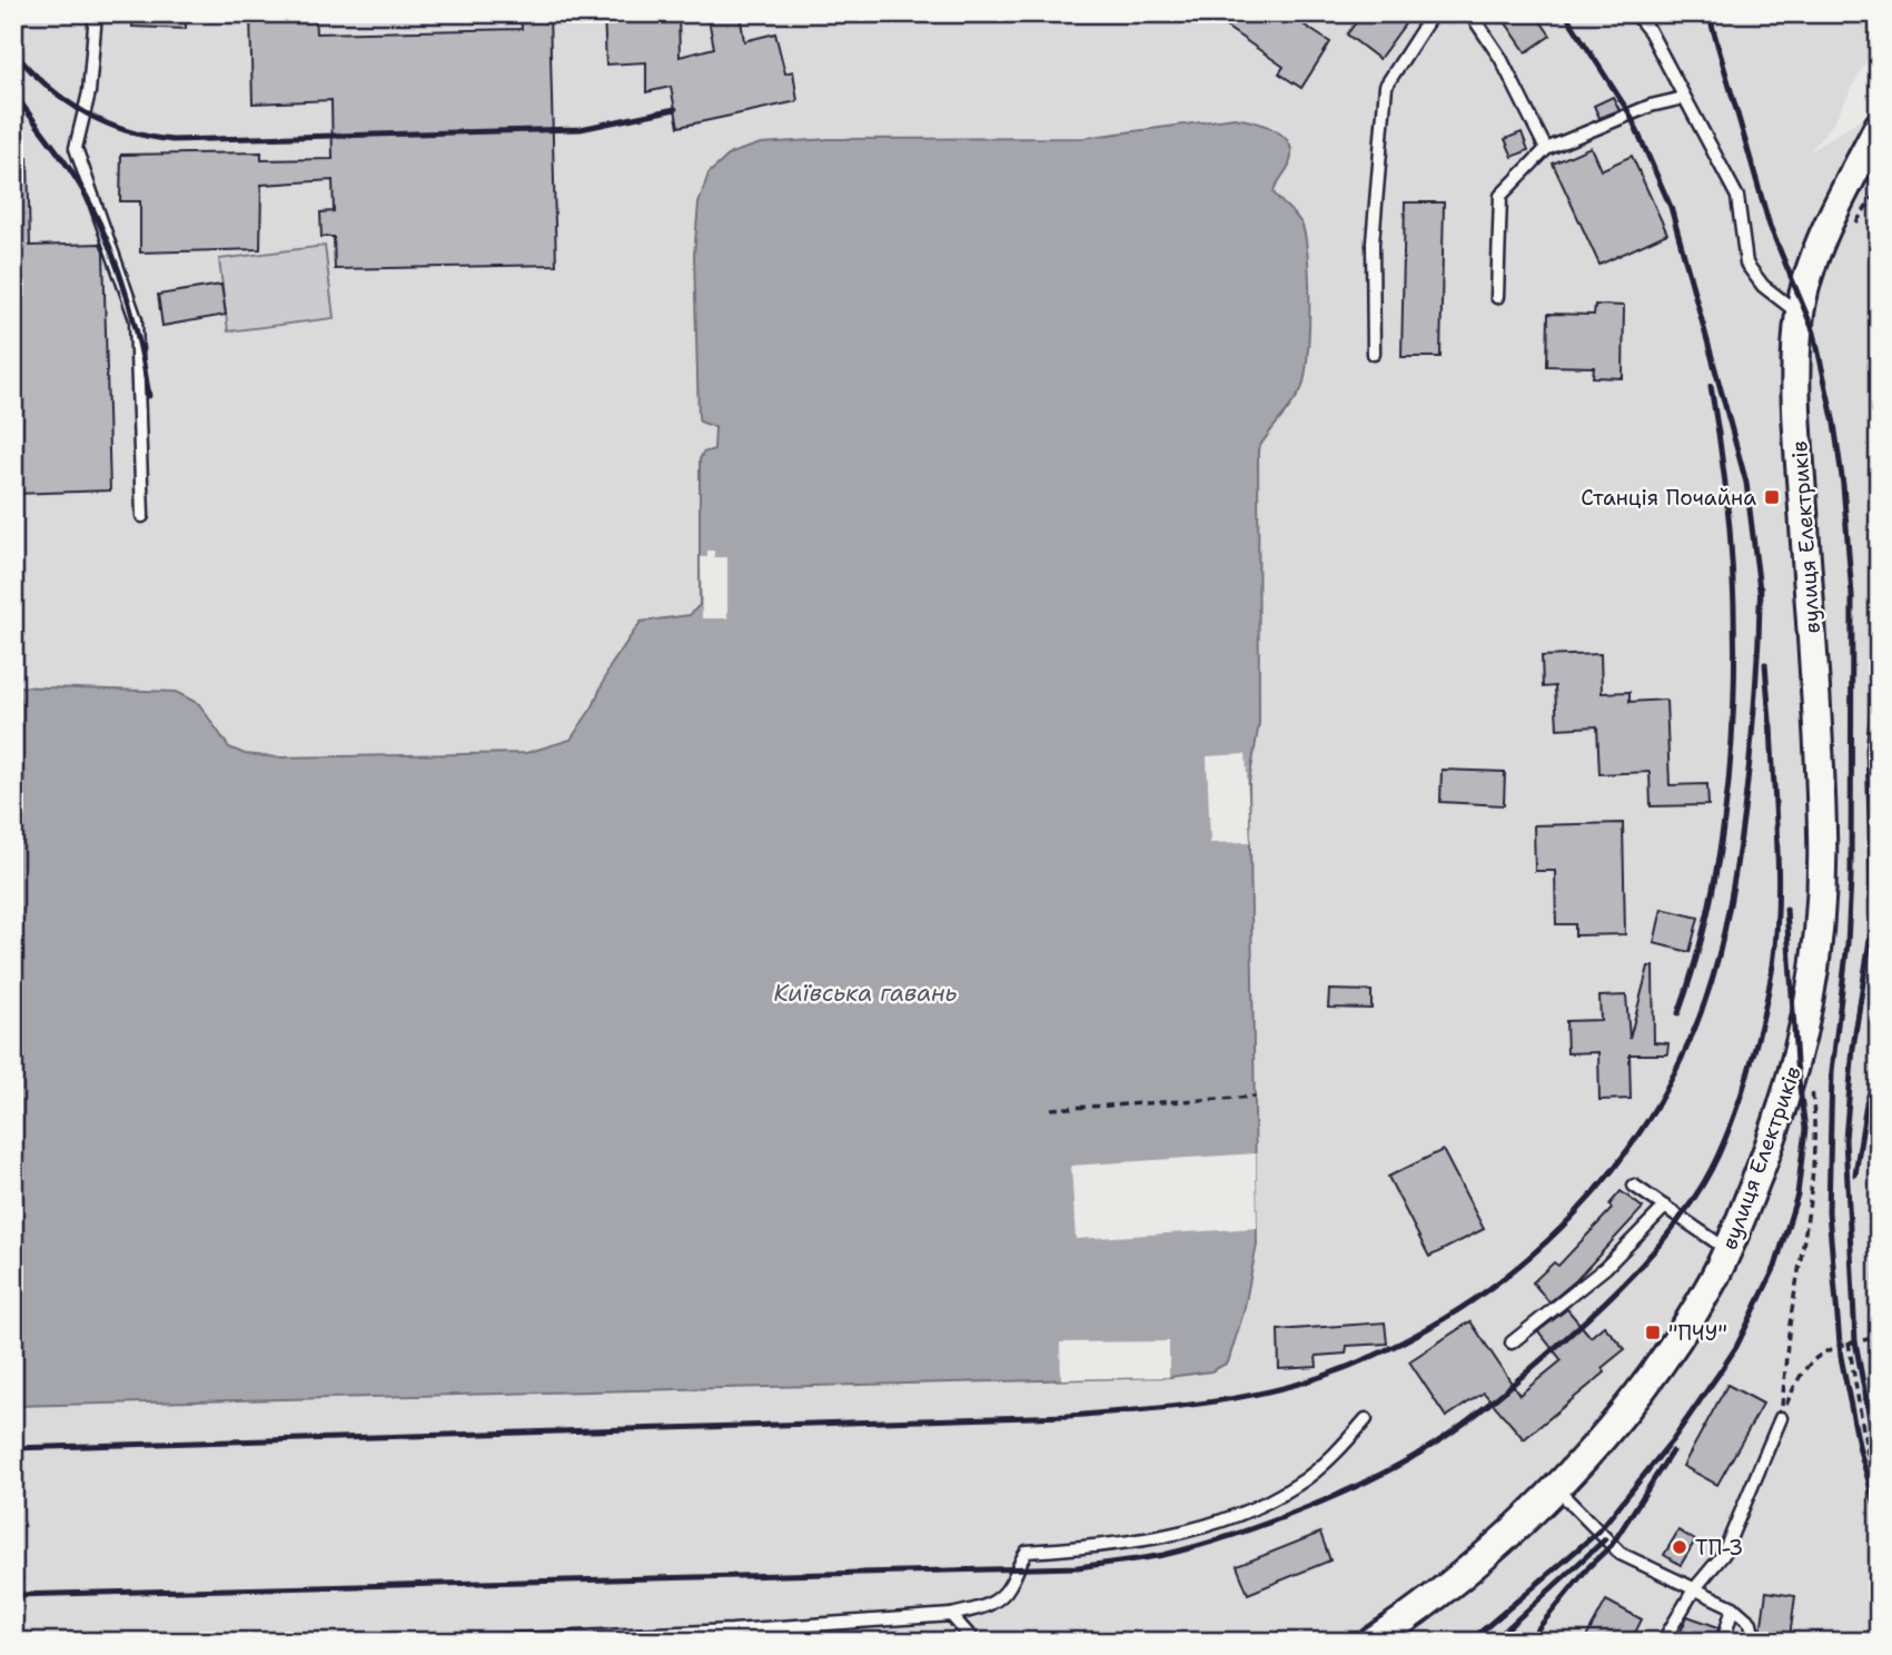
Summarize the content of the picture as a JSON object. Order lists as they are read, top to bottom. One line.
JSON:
{"streets":{"street":["вулиця Електриків"]},"water":["Київська гавань"],"places":{"transit":["Станція Почайна","\"ПЧУ\""],"other":["ТП-3"]}}
